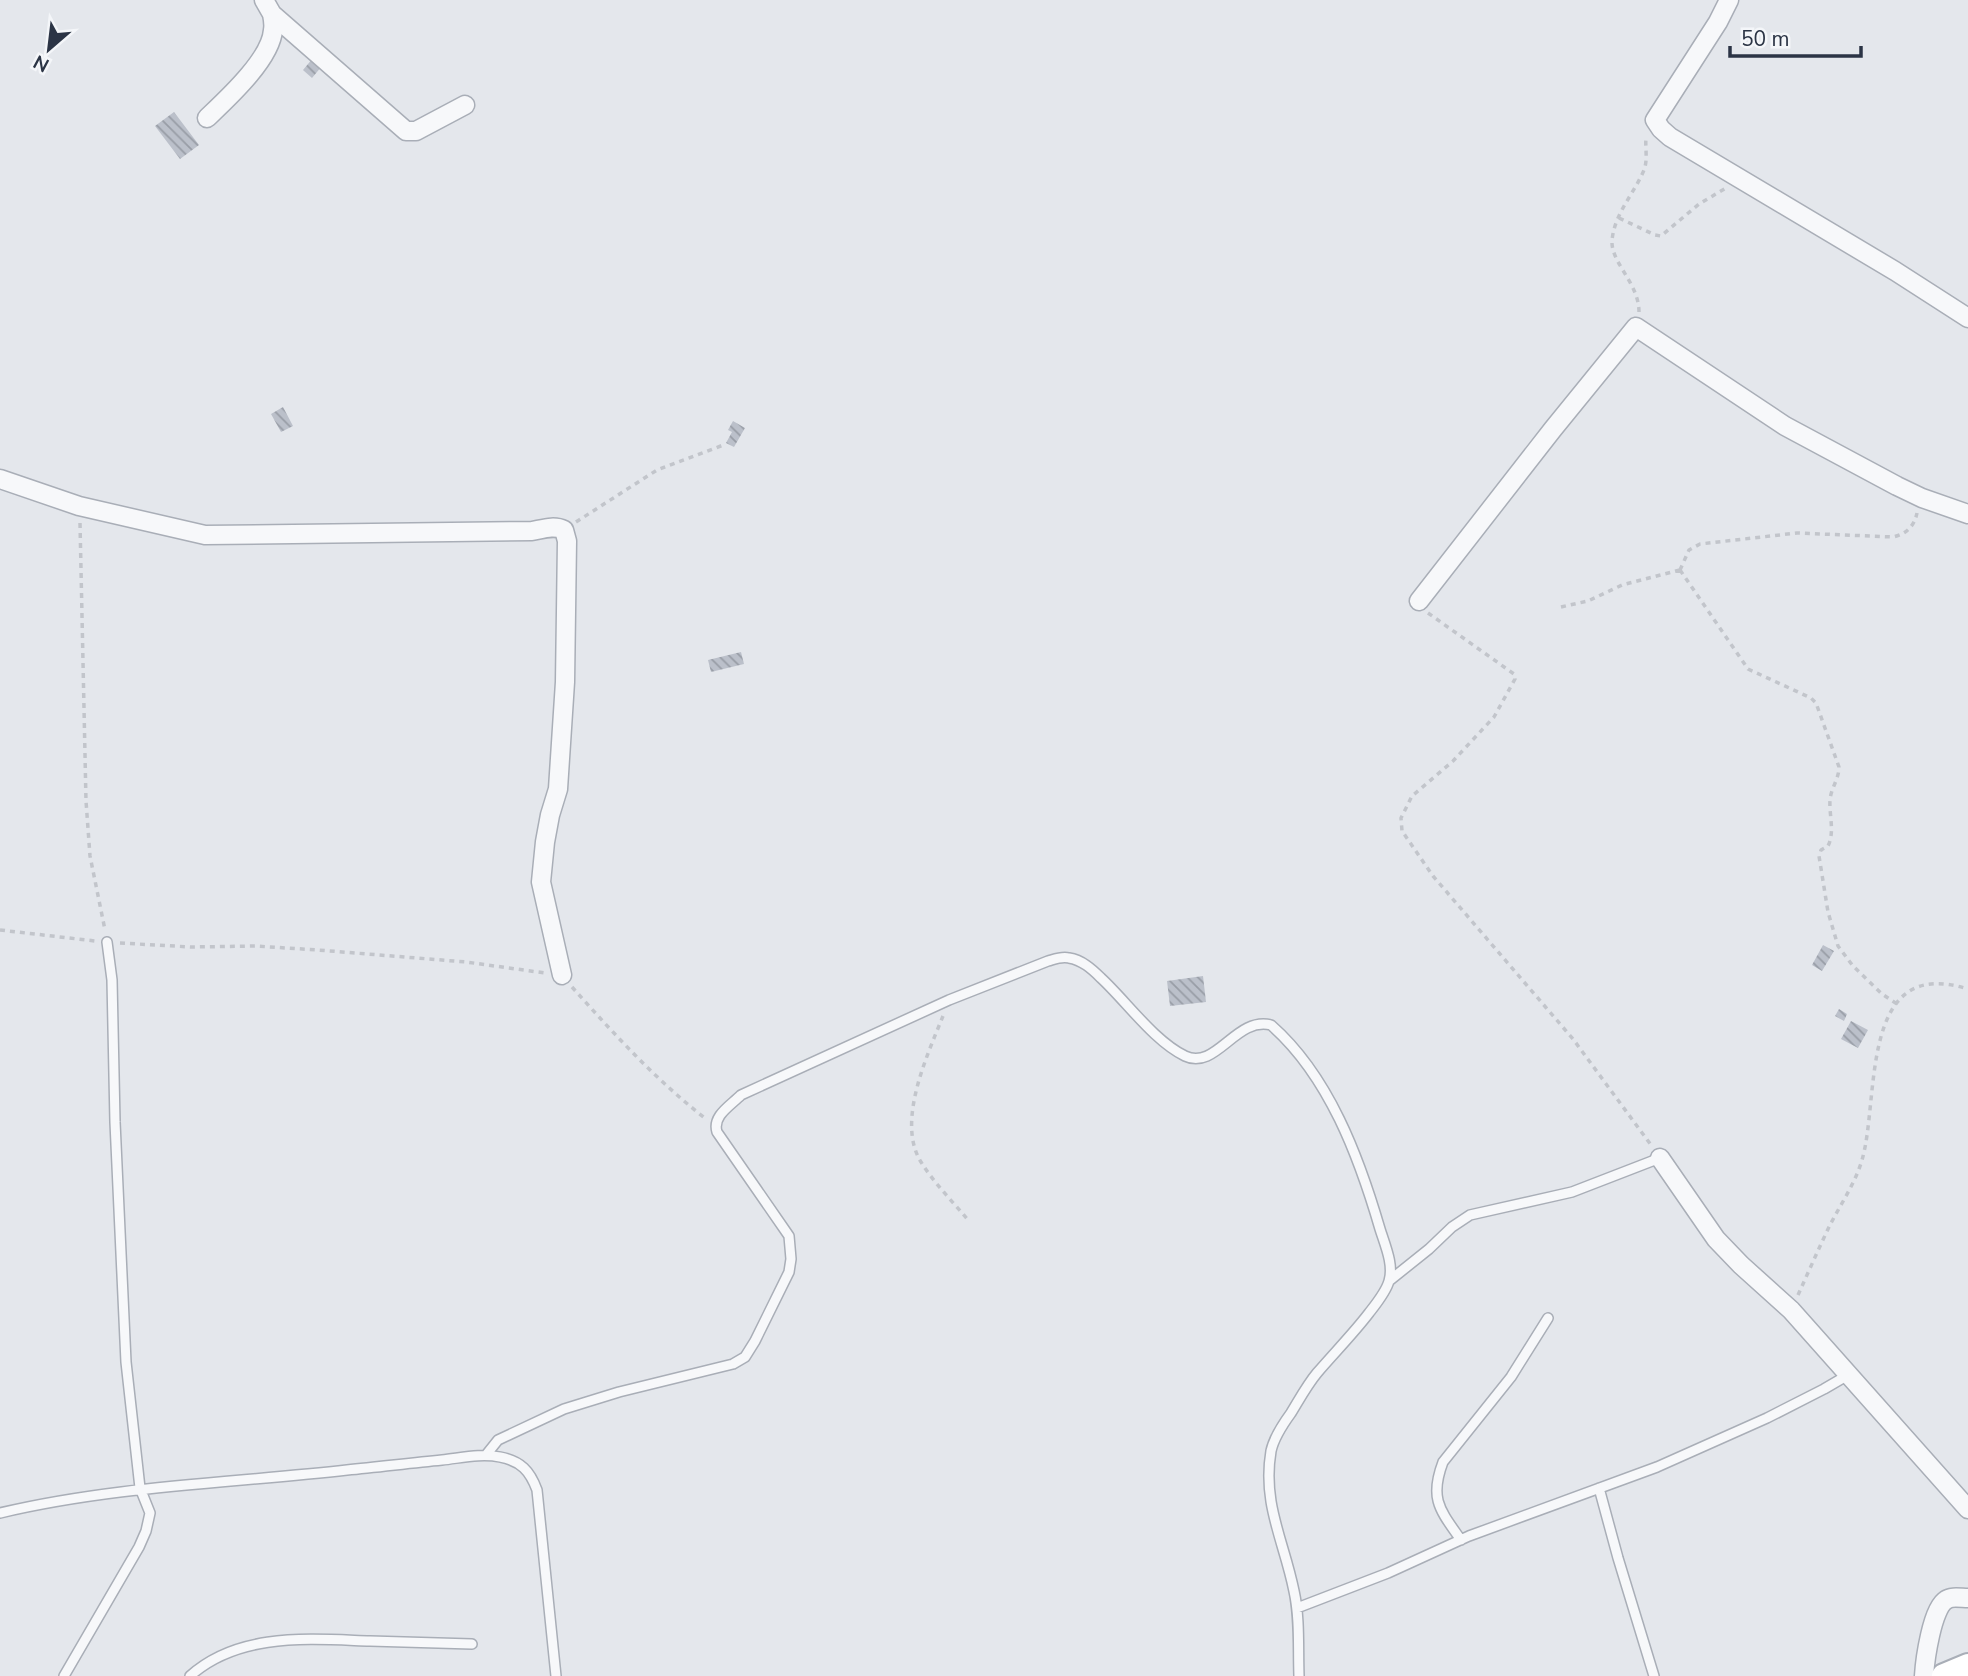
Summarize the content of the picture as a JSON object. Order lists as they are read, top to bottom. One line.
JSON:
{"scale_bar":"50 m","north":"bottom left"}
